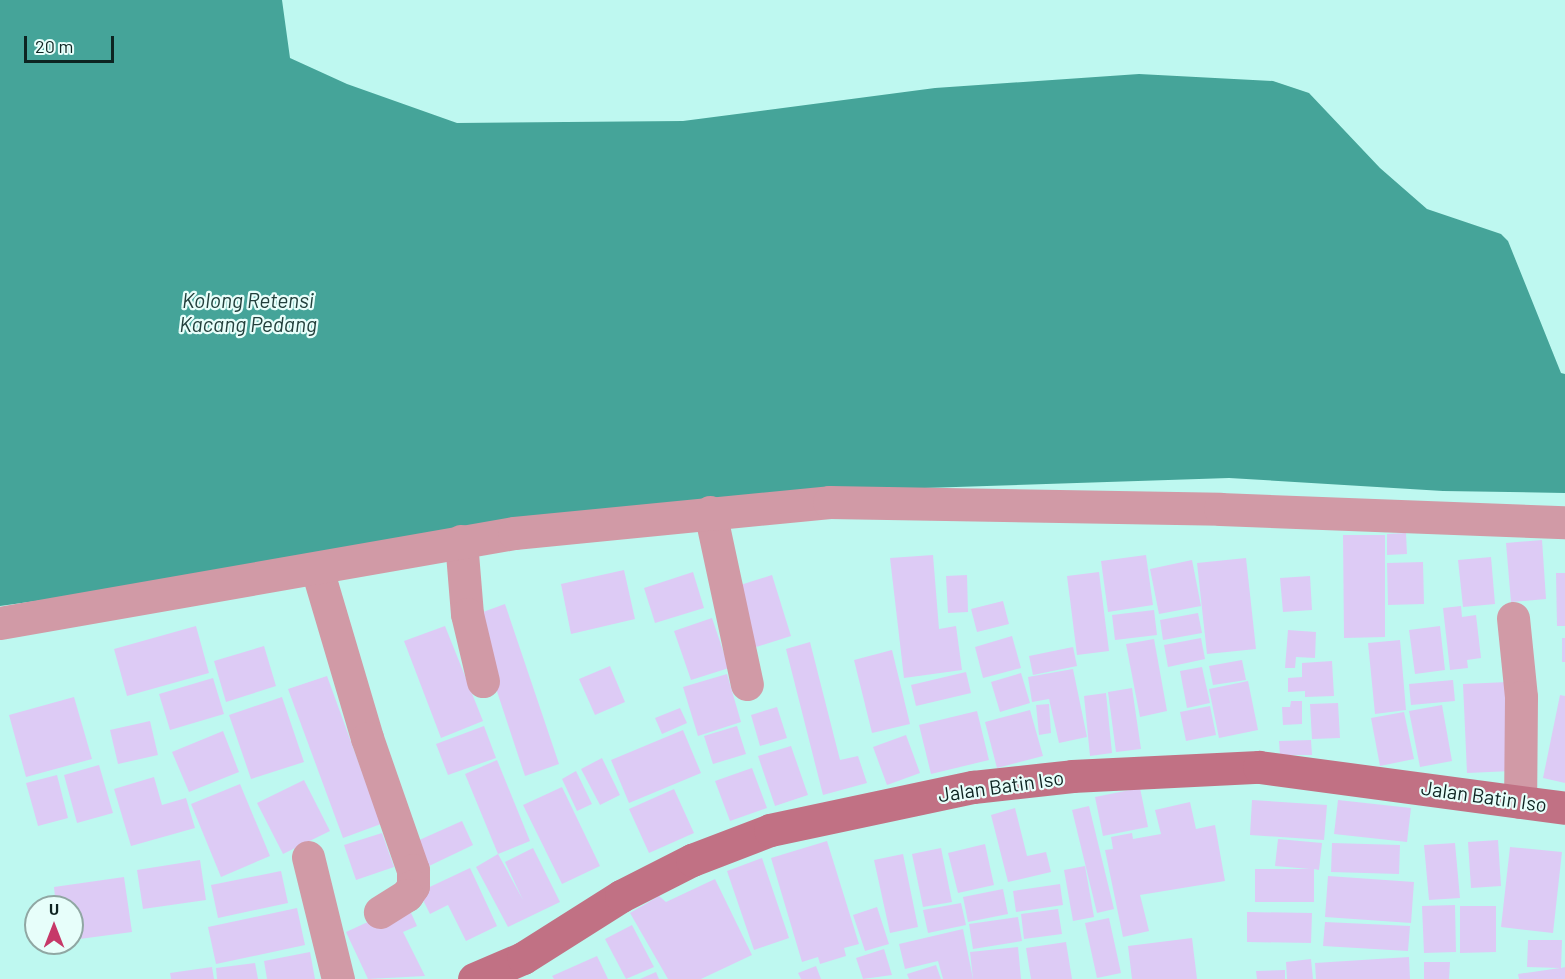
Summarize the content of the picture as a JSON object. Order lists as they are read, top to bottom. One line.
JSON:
{"streets":{"street":["Jalan Batin Iso"]},"water":["Kolong Retensi Kacang Pedang"],"scale_bar":"20 m","north":"top"}
